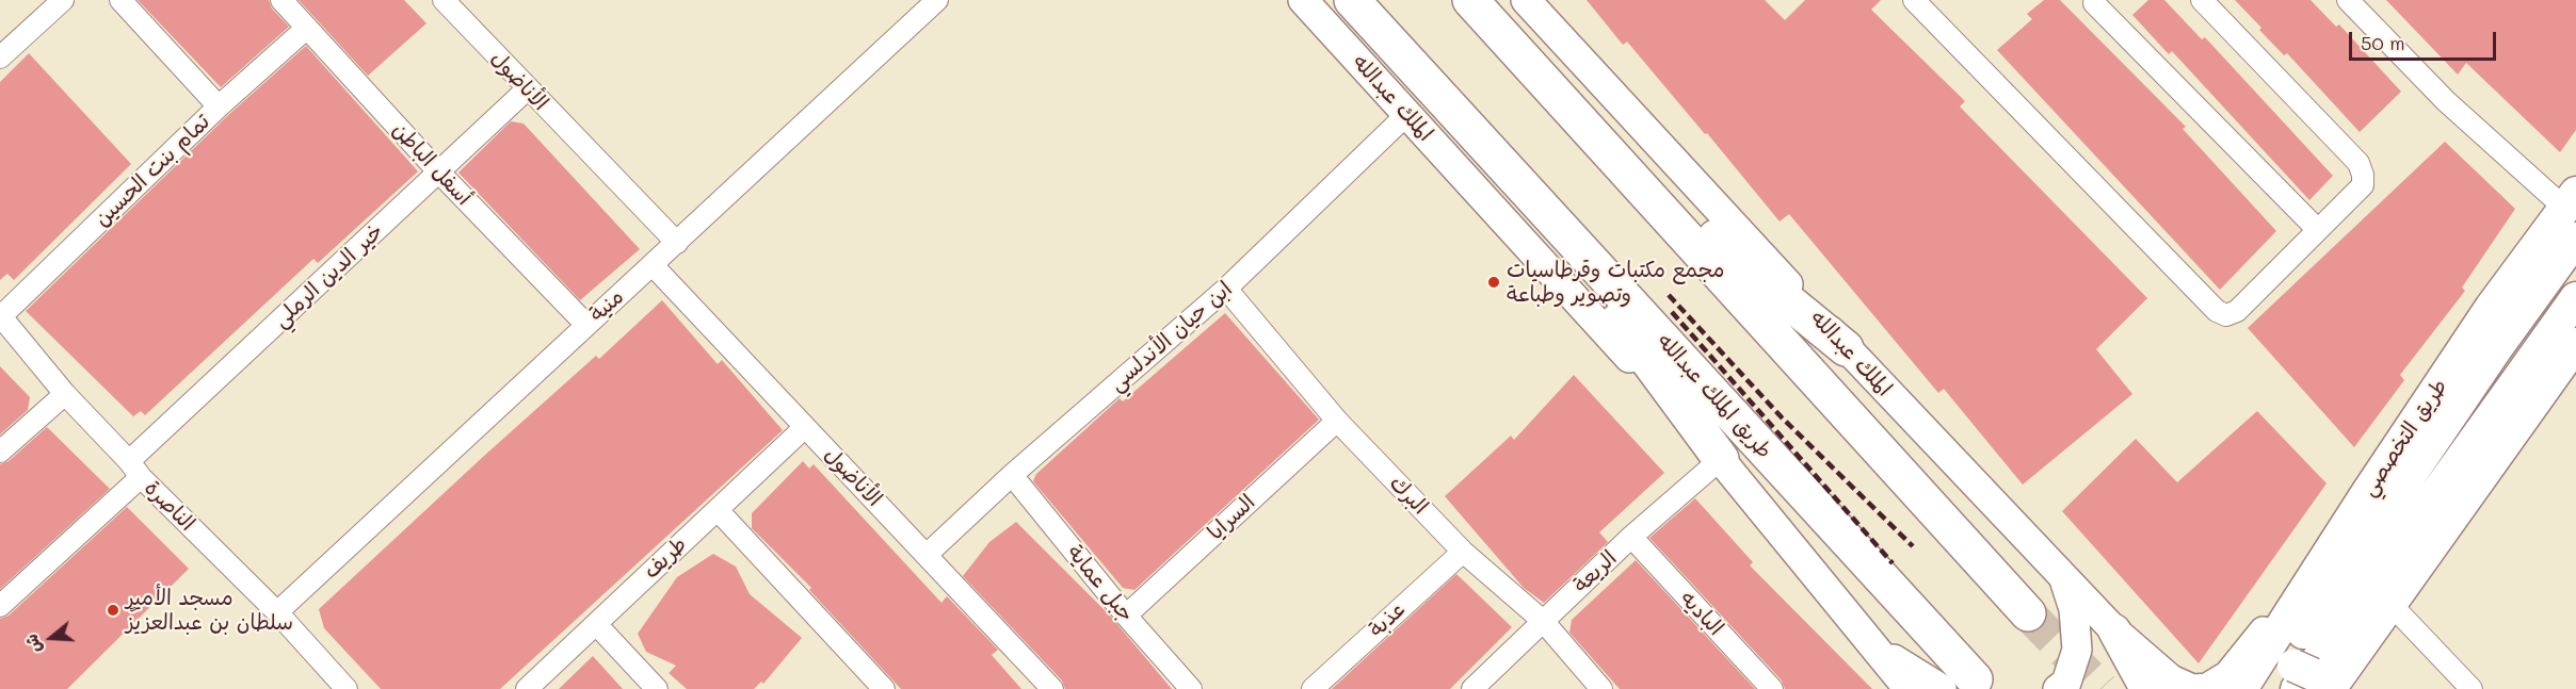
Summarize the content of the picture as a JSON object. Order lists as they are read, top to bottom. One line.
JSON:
{"streets":{"highway":["طريق الملك عبدالله"],"main road":["الملك عبدالله","طريق التخصصي"],"street":["الأناضول","أسفل الباطن","تمام بنت الحسين","خير الدين الرملي","منية","ابن حيان الأندلسي","البرك","الناصرة","السرايا","طريف","الريعة","جبل عماية","الباديه","عذبة"]},"crossings":[["الأناضول","خير الدين الرملي"],["الأناضول","منية"],["الأناضول","ابن حيان الأندلسي"],["الأناضول","طريف"],["الملك عبدالله","ابن حيان الأندلسي"],["الملك عبدالله","طريق التخصصي"],["الملك عبدالله","الريعة"],["أسفل الباطن","تمام بنت الحسين"],["أسفل الباطن","خير الدين الرملي"],["أسفل الباطن","منية"],["تمام بنت الحسين","الناصرة"],["خير الدين الرملي","الناصرة"],["منية","الناصرة"],["ابن حيان الأندلسي","البرك"],["ابن حيان الأندلسي","جبل عماية"],["البرك","السرايا"],["البرك","الريعة"],["البرك","عذبة"],["السرايا","جبل عماية"],["الريعة","الباديه"]],"places":["مجمع مكتبات وقرطاسيات وتصوير وطباعة","ٍمسجد الأمير سلطان بن عبدالعزيز"],"scale_bar":"50 m","north":"left"}
